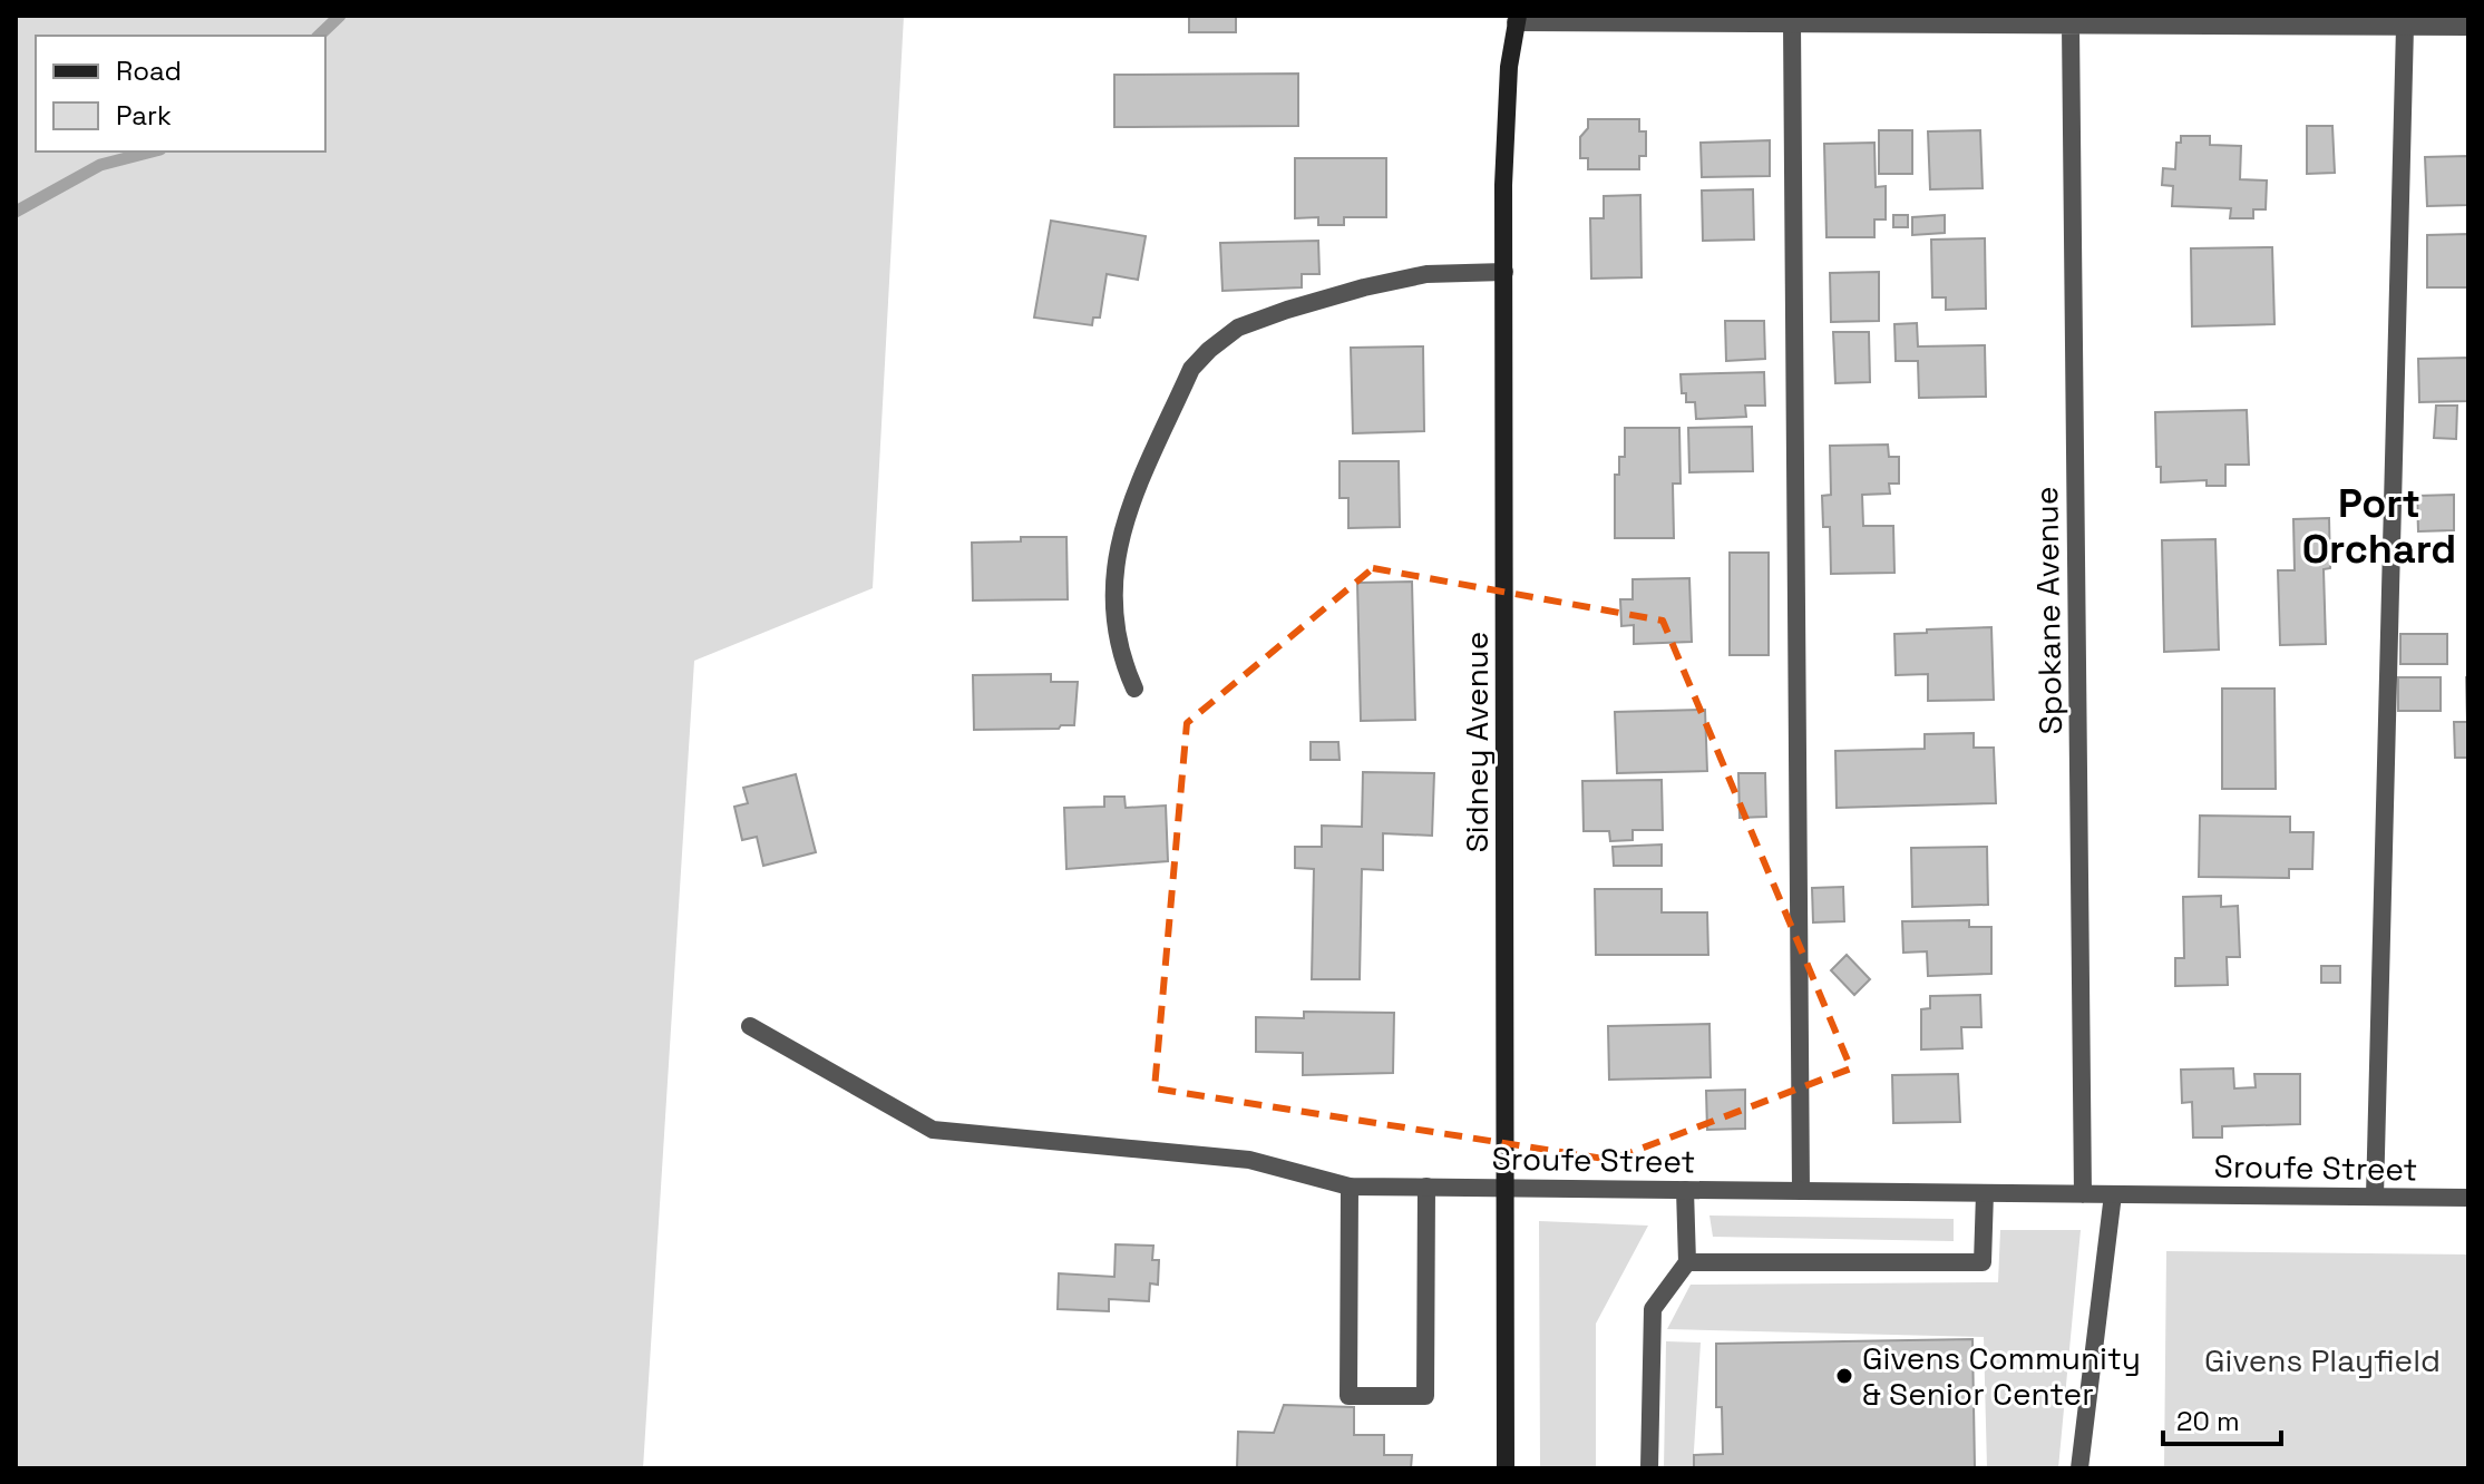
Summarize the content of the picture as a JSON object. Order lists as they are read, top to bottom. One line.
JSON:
{"streets":{"main road":["Sidney Avenue"],"street":["Spokane Avenue","Sroufe Street"]},"crossings":[["Spokane Avenue","Sroufe Street"],["Sidney Avenue","Sroufe Street"]],"districts":["Port Orchard"],"parks":["Givens Playfield"],"places":["Givens Community & Senior Center"],"legend":["Road","Park"],"scale_bar":"20 m"}
